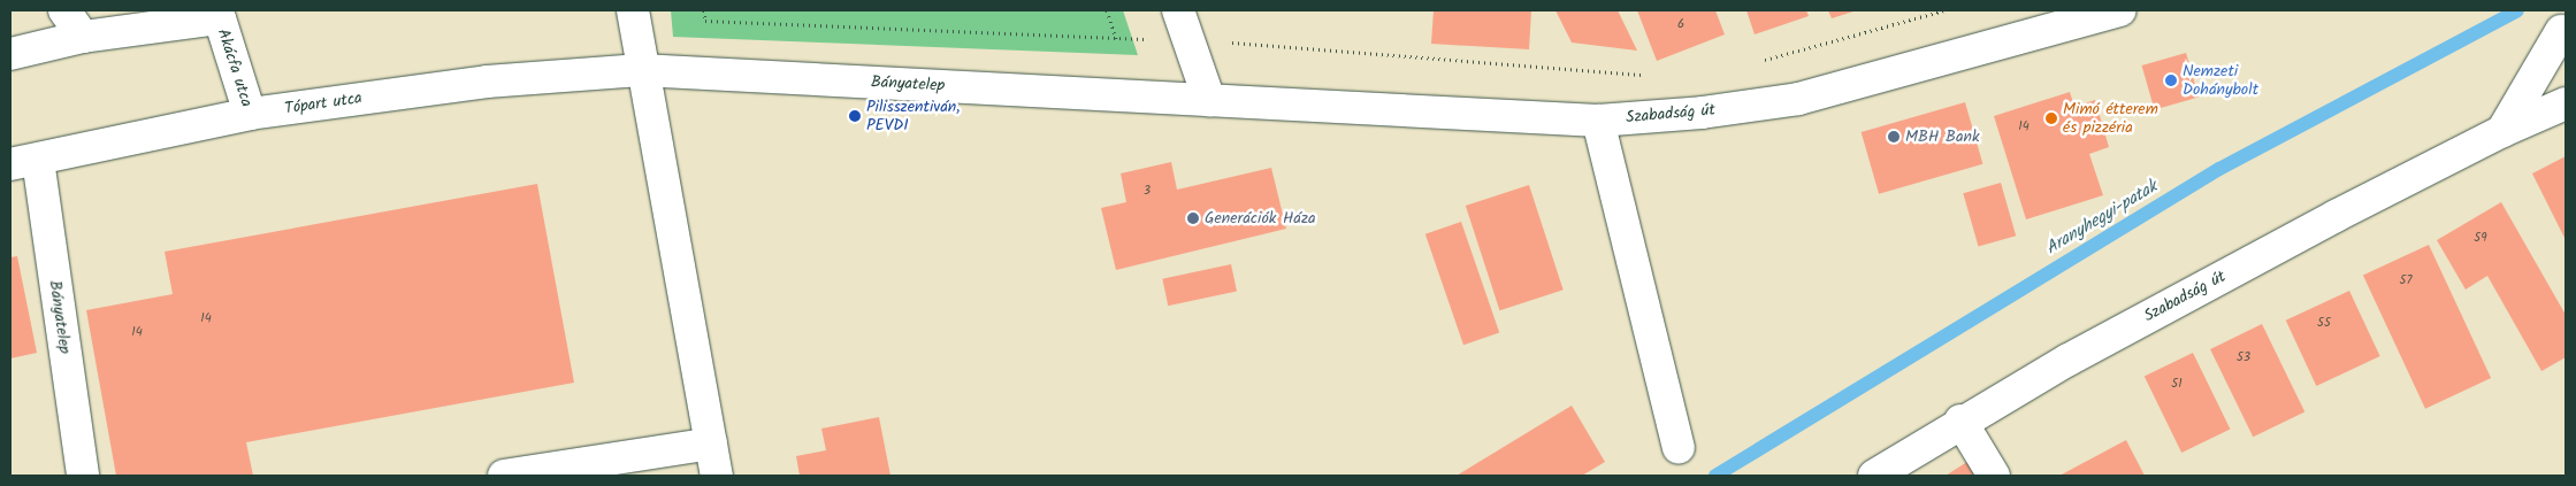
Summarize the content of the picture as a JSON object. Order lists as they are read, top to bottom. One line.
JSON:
{"streets":{"street":["Akácfa utca","Bányatelep","Tópart utca","Szabadság út"]},"crossings":[["Akácfa utca","Tópart utca"],["Bányatelep","Tópart utca"],["Bányatelep","Szabadság út"]],"water":["Aranyhegyi-patak"],"places":["Nemzeti Dohánybolt","Pilisszentiván, PEVDI","Mimó étterem és pizzéria","MBH Bank","Generációk Háza"],"house_numbers":["6","14","3","59","57","14","55","14","53","51"]}
